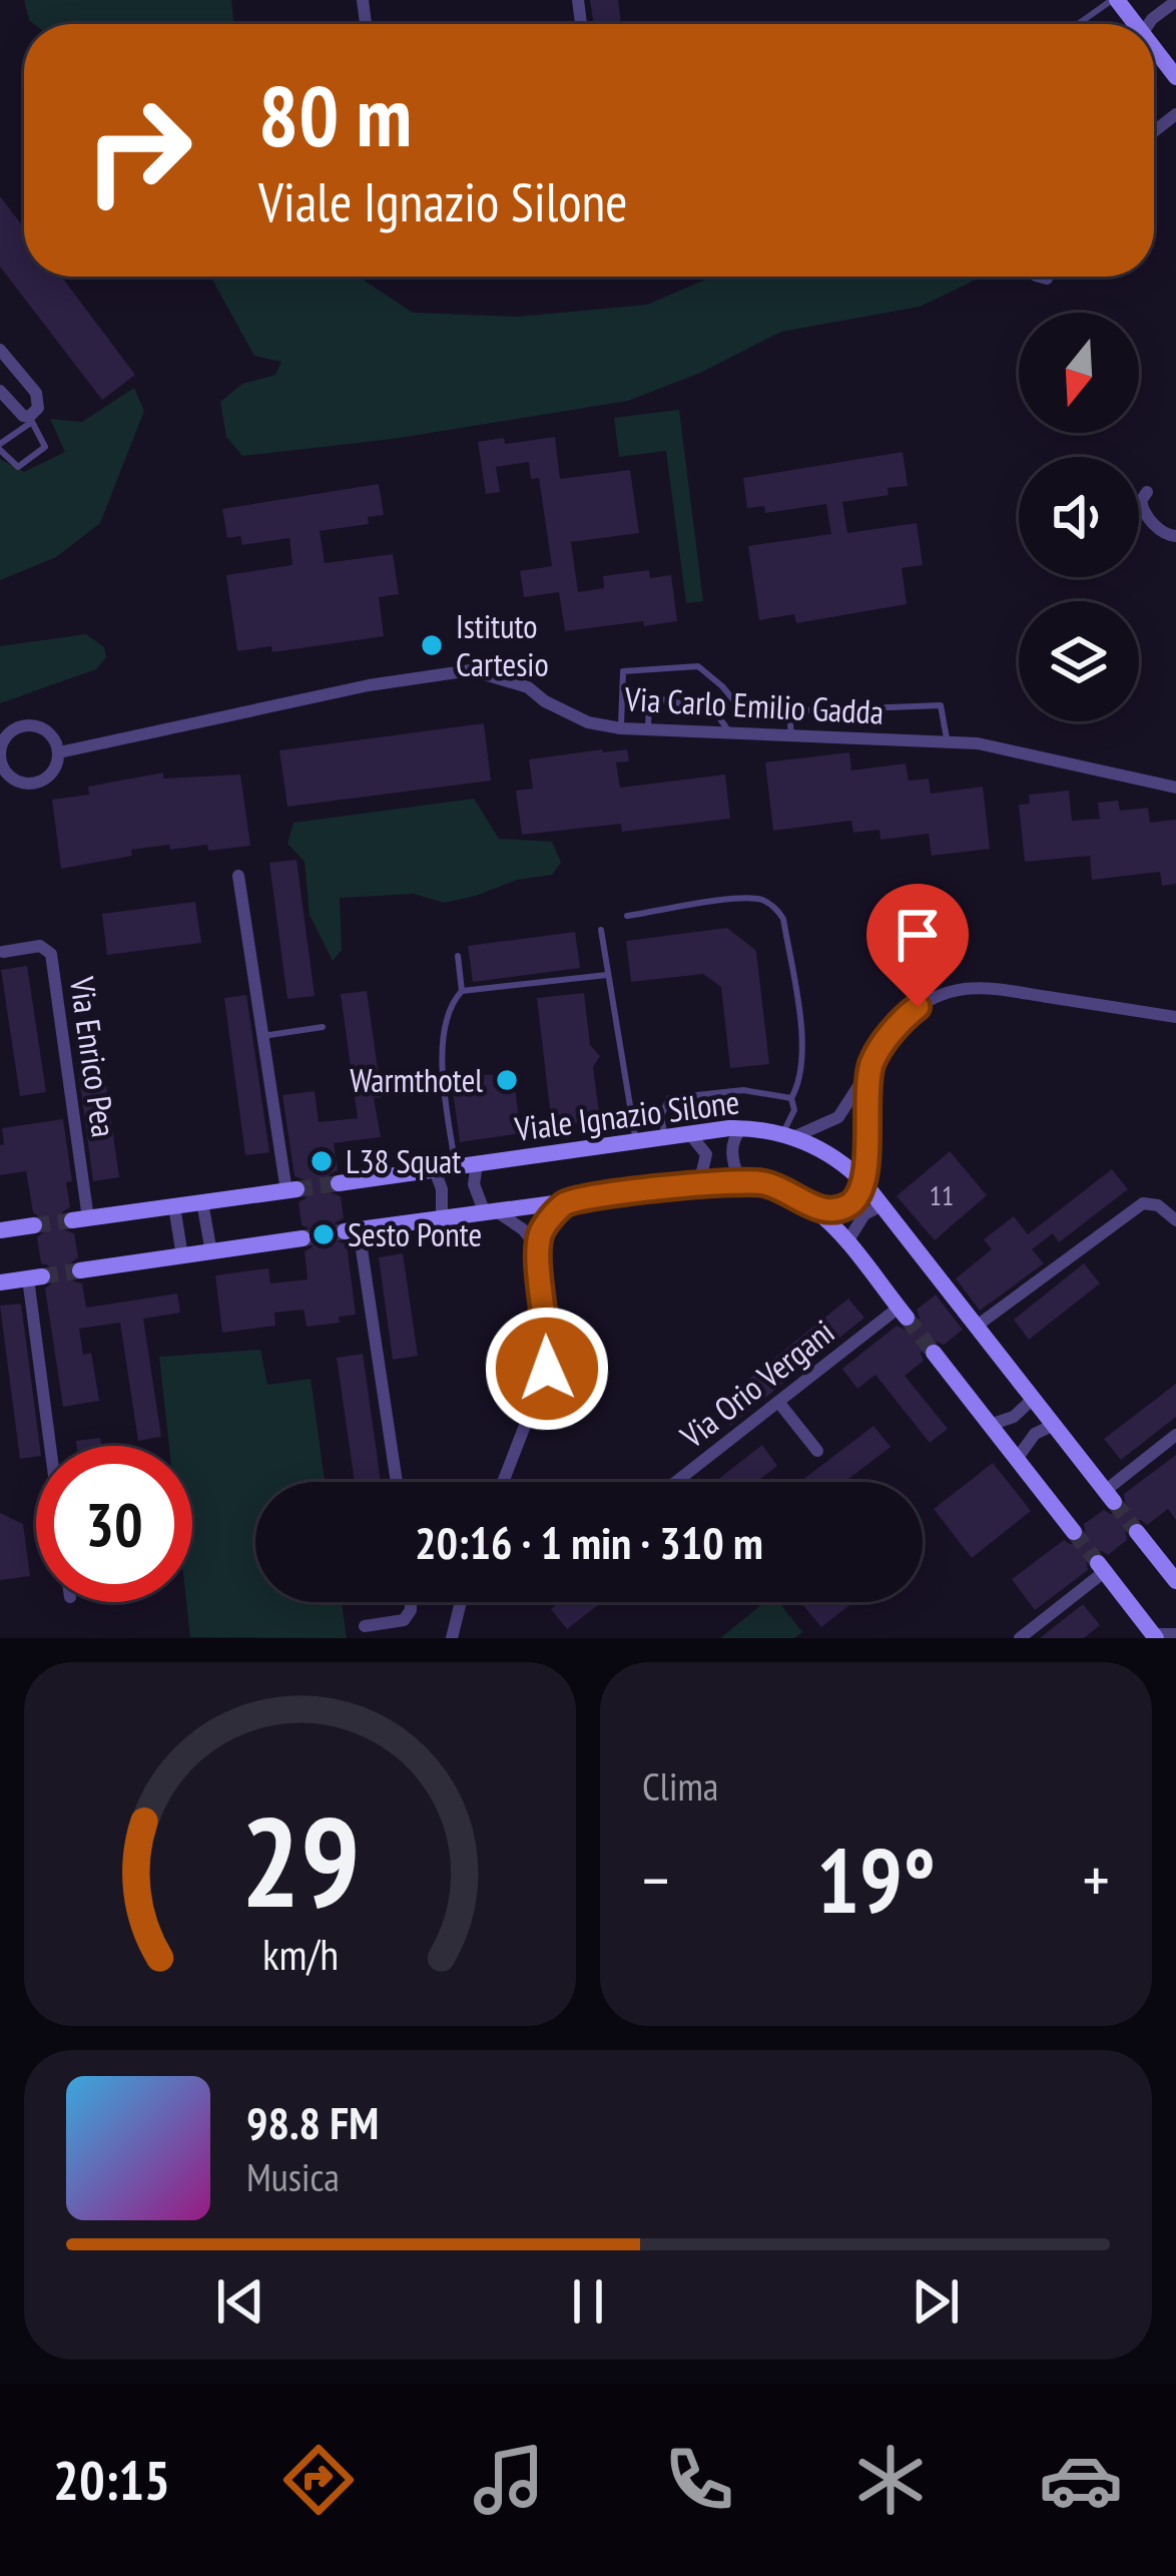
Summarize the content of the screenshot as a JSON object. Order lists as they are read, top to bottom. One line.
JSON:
{"streets":{"street":["Via Carlo Emilio Gadda","Via Enrico Pea","Viale Ignazio Silone","Via Orio Vergani"]},"places":["Istituto Cartesio","Warmthotel","L38 Squat","Sesto Ponte"],"house_numbers":["11"],"north":"bottom","page":{"turn":["80 m","Viale Ignazio Silone"],"limit":"30","trip":"20:16 · 1 min · 310 m","tile":"Clima","heat":["−","19°","+"],"song":["98.8 FM","Musica"],"tabs":"20:15","gauge":["29","km/h"]}}
